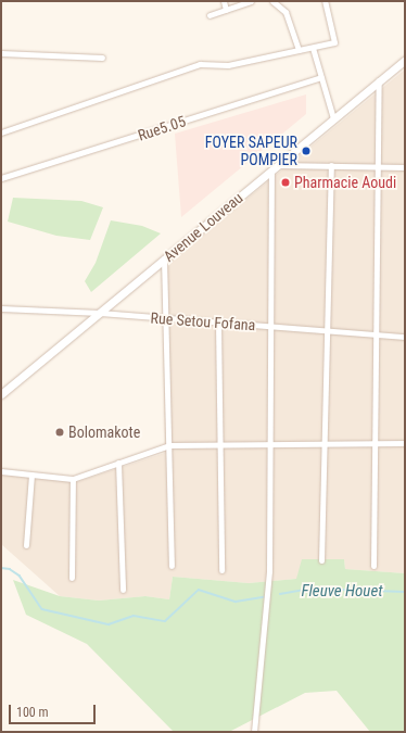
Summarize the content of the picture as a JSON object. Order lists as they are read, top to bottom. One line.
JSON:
{"streets":{"main road":["Avenue Louveau"],"street":["Rue5.05","Rue Setou Fofana"]},"crossings":[["Avenue Louveau","Rue Setou Fofana"]],"water":["Fleuve Houet"],"places":["FOYER SAPEUR POMPIER","Pharmacie Aoudi","Bolomakote"],"scale_bar":"100 m"}
